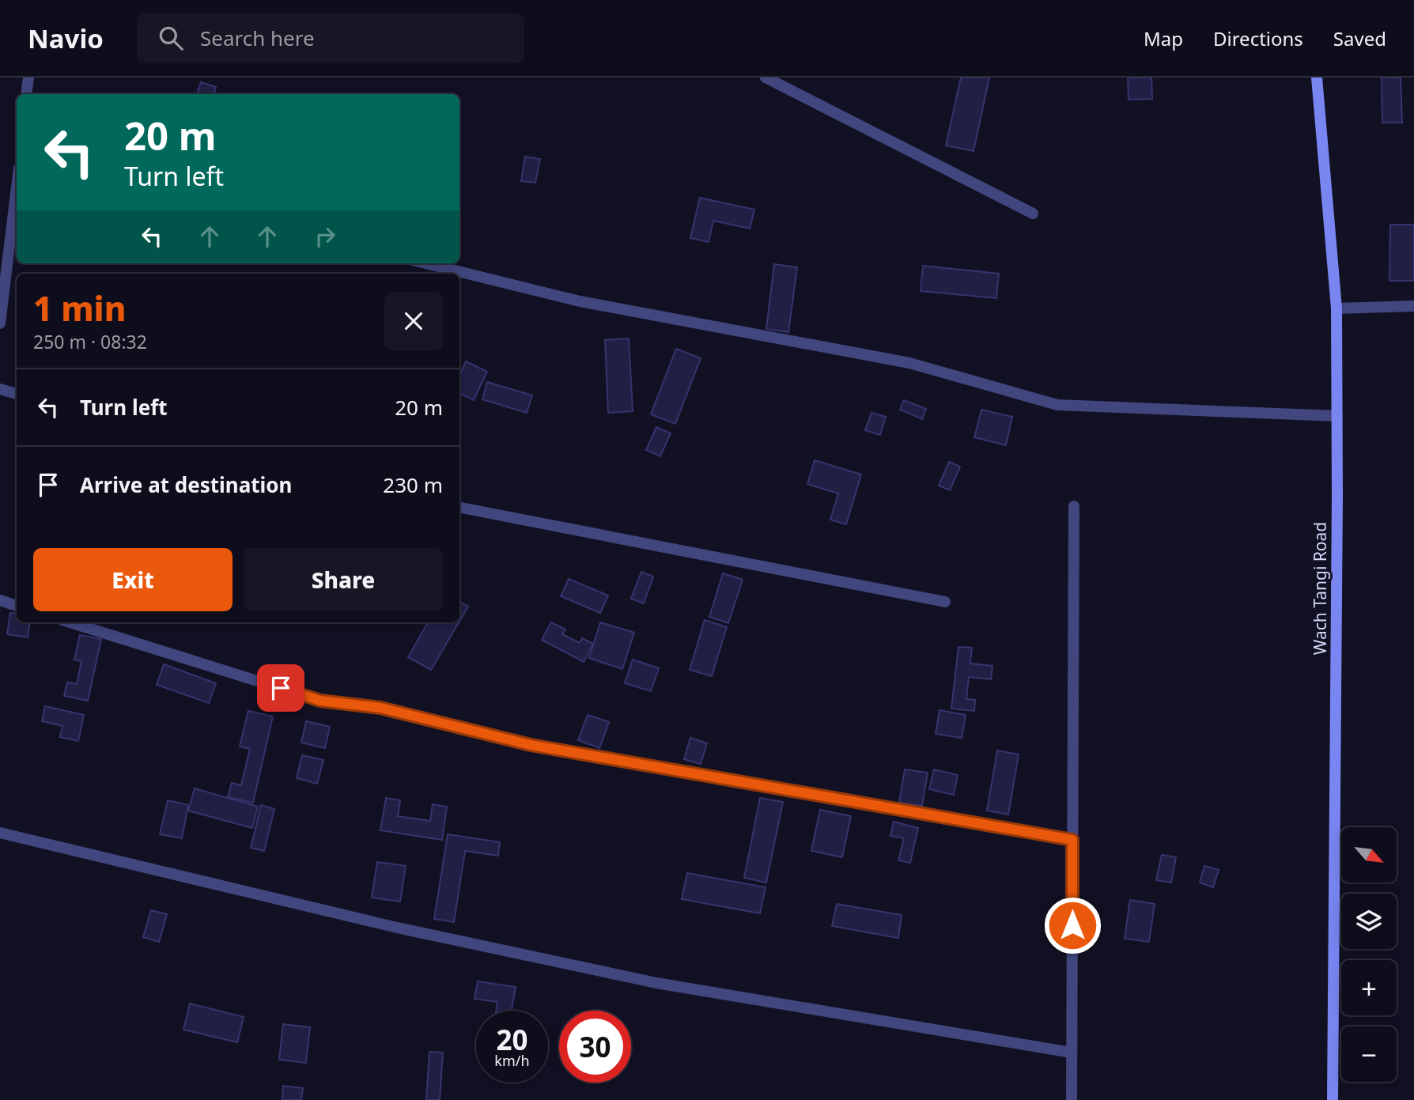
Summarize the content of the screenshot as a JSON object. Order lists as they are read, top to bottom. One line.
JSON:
{"streets":{"main road":["Wach Tangi Road"]},"north":"bottom right","page":{"header":"Navio","search":"Search here","nav":["Map","Directions","Saved"],"turn":["20 m","Turn left"],"heading":["1 min","250 m · 08:32"],"list":[{"name":"Turn left","value":"20 m"},{"name":"Arrive at destination","value":"230 m"}],"buttons":["Exit","Share"],"map_buttons":["+","−"],"speed":"20 km/h","limit":"30"}}
